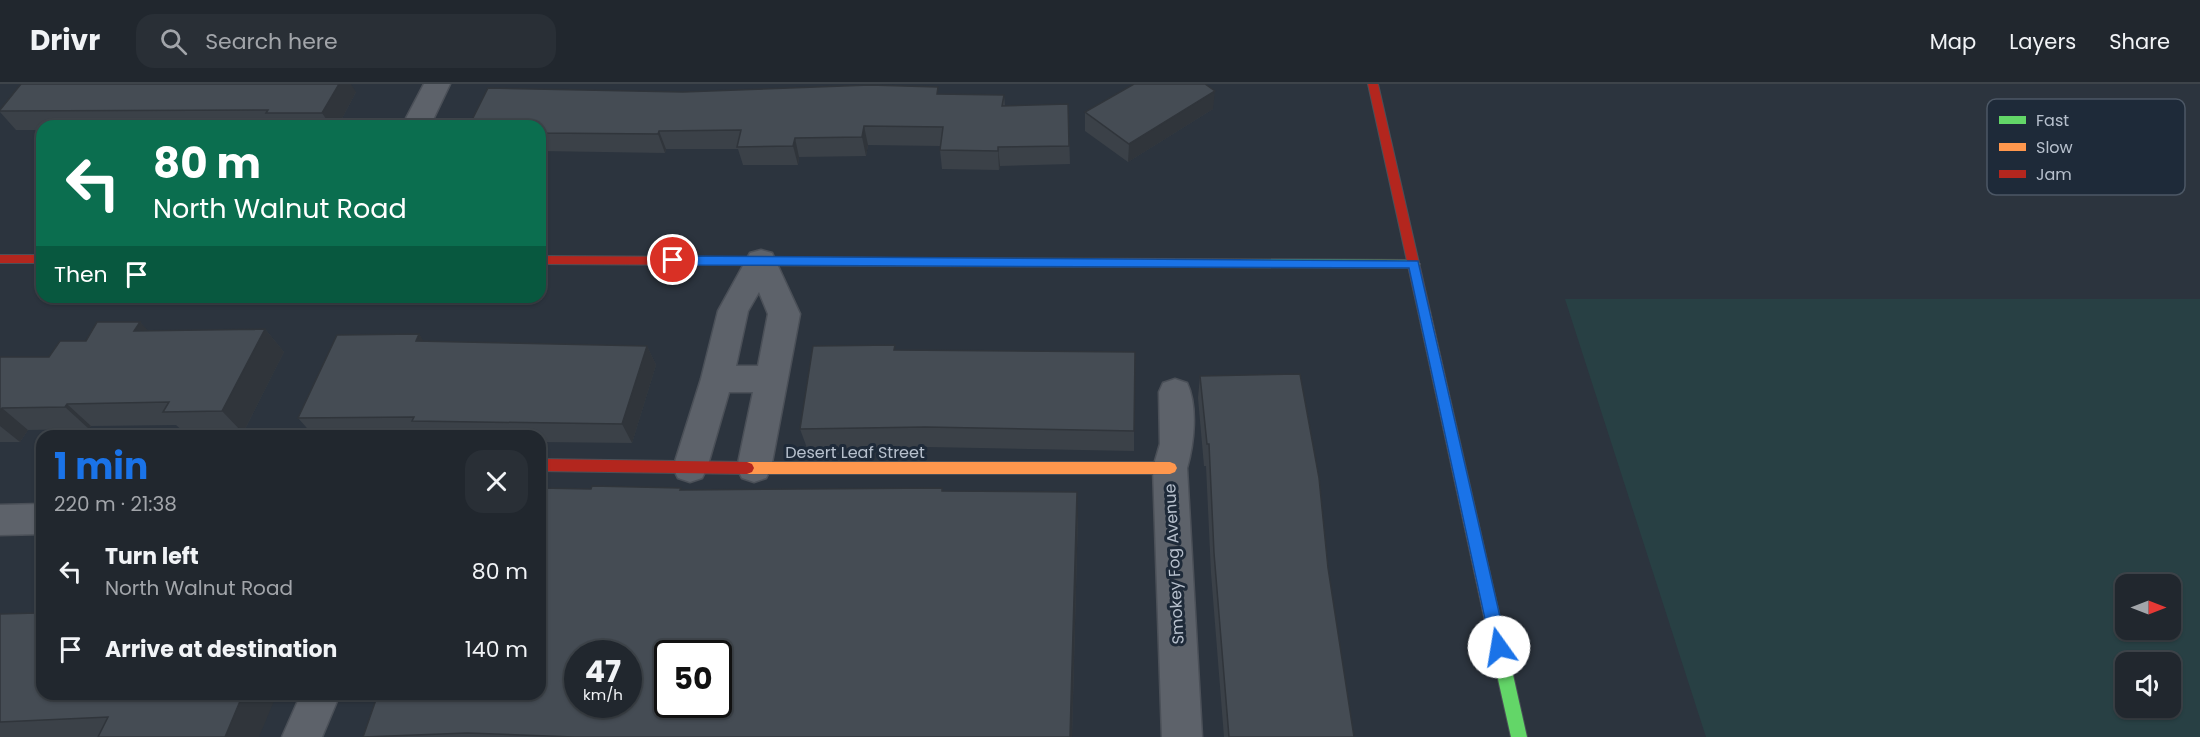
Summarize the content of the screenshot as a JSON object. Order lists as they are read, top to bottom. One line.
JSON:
{"streets":{"street":["Desert Leaf Street","Smokey Fog Avenue"]},"crossings":[["Desert Leaf Street","Smokey Fog Avenue"]],"legend":["Fast","Slow","Jam"],"north":"right","page":{"header":"Drivr","search":"Search here","nav":["Map","Layers","Share"],"turn":["80 m","North Walnut Road"],"then":"Then","heading":["1 min","220 m · 21:38"],"list":[{"name":"Turn left","note":"North Walnut Road","value":"80 m"},{"name":"Arrive at destination","value":"140 m"}],"speed":"47 km/h","limit":"50"}}
